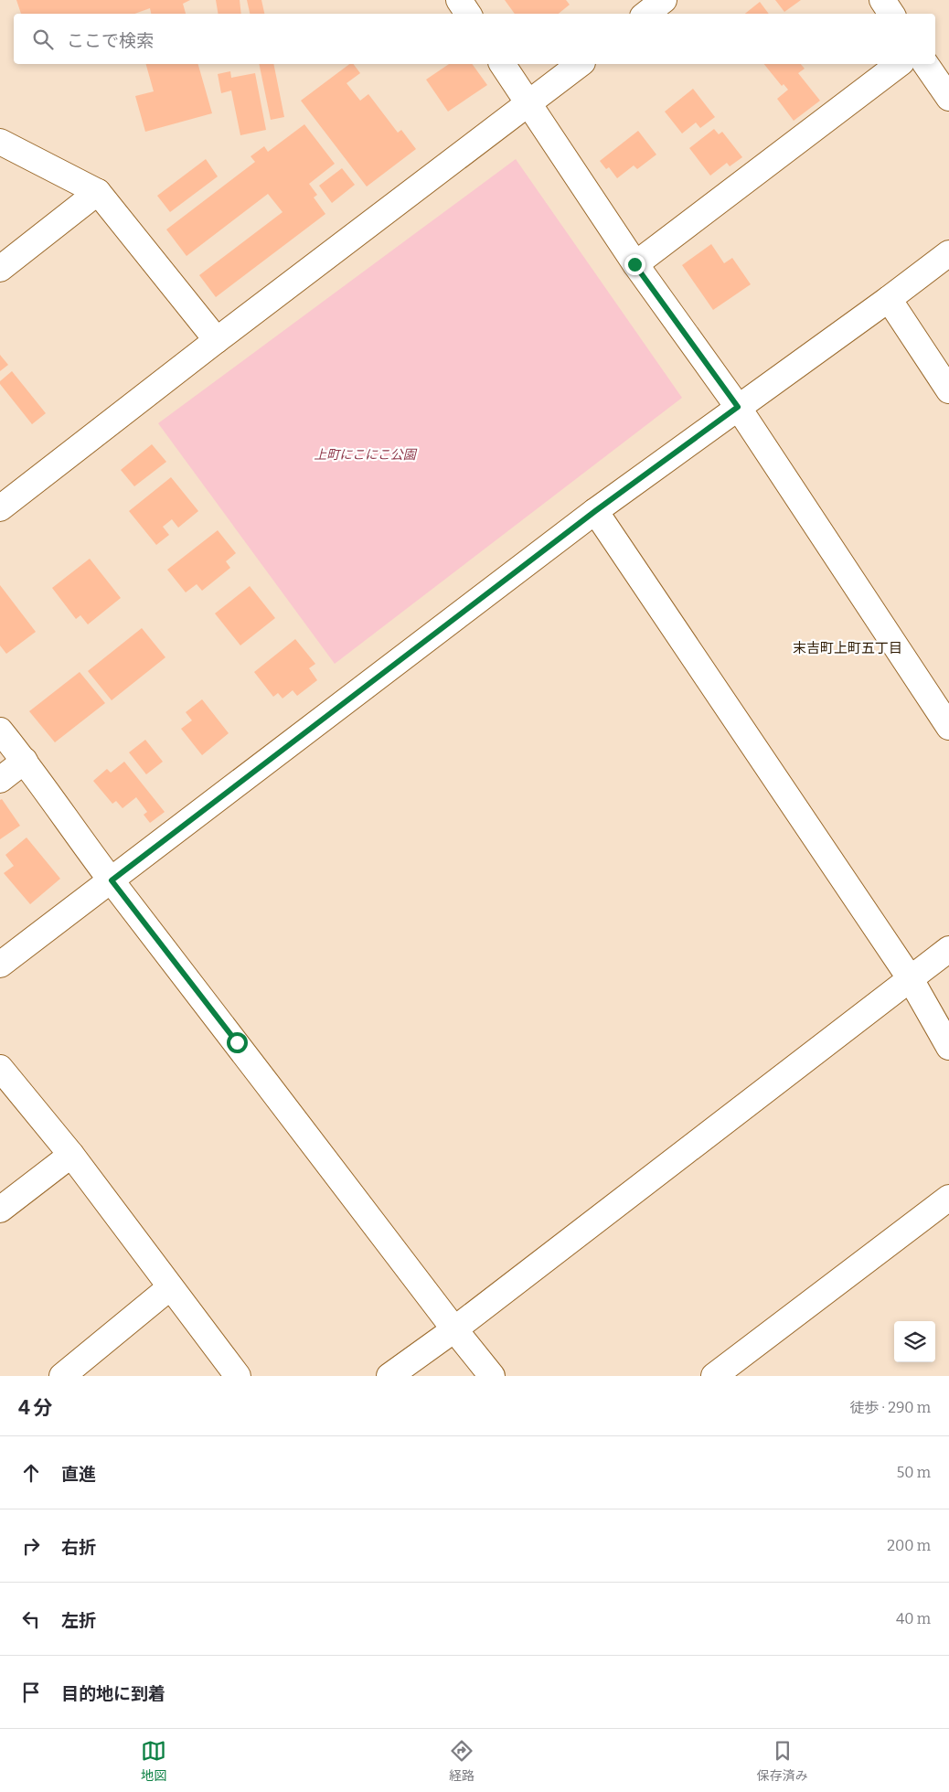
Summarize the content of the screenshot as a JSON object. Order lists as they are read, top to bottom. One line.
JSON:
{"districts":["末吉町上町五丁目"],"parks":["上町にこにこ公園"],"page":{"search":"ここで検索","heading":["4 分","徒歩 · 290 m"],"list":[["直進","50 m"],["右折","200 m"],["左折","40 m"],"目的地に到着"],"nav":["地図","経路","保存済み"]}}
